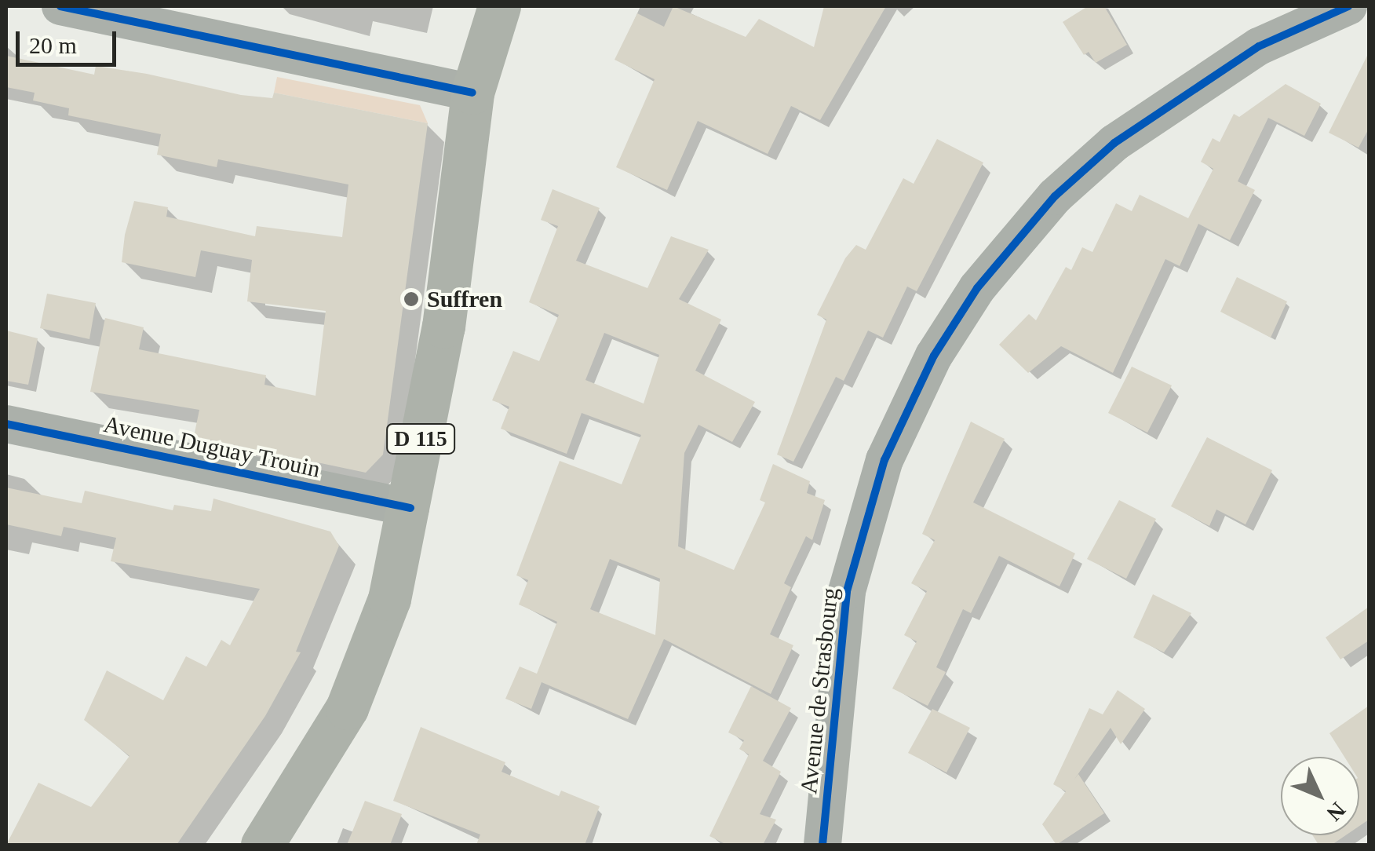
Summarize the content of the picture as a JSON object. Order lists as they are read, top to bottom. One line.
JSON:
{"streets":{"main road":["D 115"],"street":["Avenue Duguay Trouin","Avenue de Strasbourg"]},"crossings":[["D 115","Avenue Duguay Trouin"]],"places":["Suffren"],"scale_bar":"20 m","north":"bottom right"}
